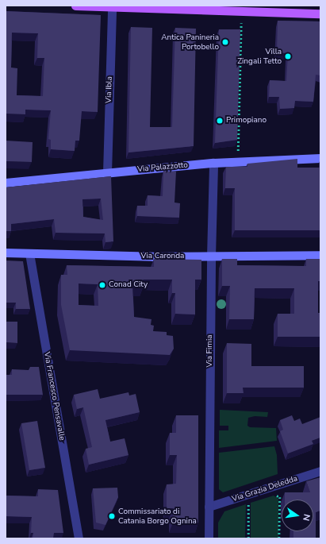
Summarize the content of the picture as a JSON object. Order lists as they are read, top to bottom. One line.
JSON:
{"streets":{"main road":["Via Palazzotto","Via Caronda"],"street":["Via Ibla","Via Fimia","Via Francesco Pensavalle","Via Grazia Deledda"]},"crossings":[["Via Ibla","Via Palazzotto"],["Via Palazzotto","Via Fimia"],["Via Caronda","Via Fimia"],["Via Caronda","Via Francesco Pensavalle"],["Via Fimia","Via Grazia Deledda"]],"places":["Antica Panineria Portobello","Villa Zingali Tetto","Primopiano","Conad City","Commissariato di Catania Borgo Ognina"],"north":"right"}
